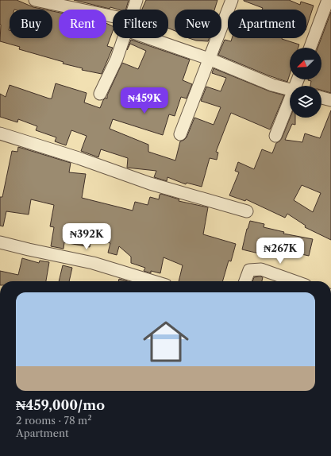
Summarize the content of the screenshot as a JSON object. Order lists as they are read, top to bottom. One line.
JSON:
{"north":"bottom left","page":{"chip":["Buy","Rent","Filters","New","Apartment"],"price":["₦459K","₦392K","₦267K"],"list":[{"name":"₦459,000/mo","note":"2 rooms · 78 m² · Apartment"}]}}
